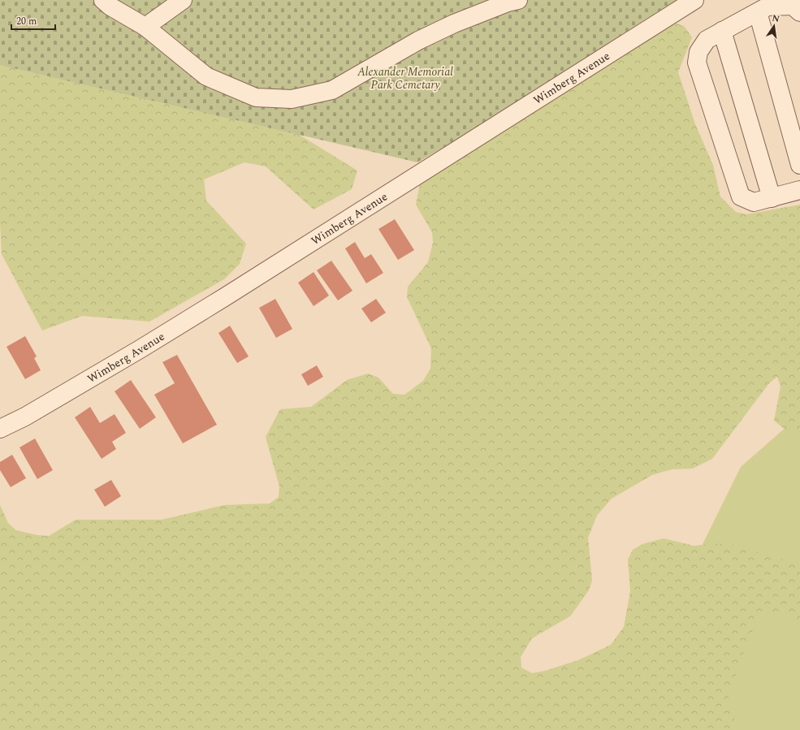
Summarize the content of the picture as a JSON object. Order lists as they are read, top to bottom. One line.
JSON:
{"streets":{"street":["Wimberg Avenue"]},"parks":["Alexander Memorial Park Cemetary"],"scale_bar":"20 m","north":"top"}
